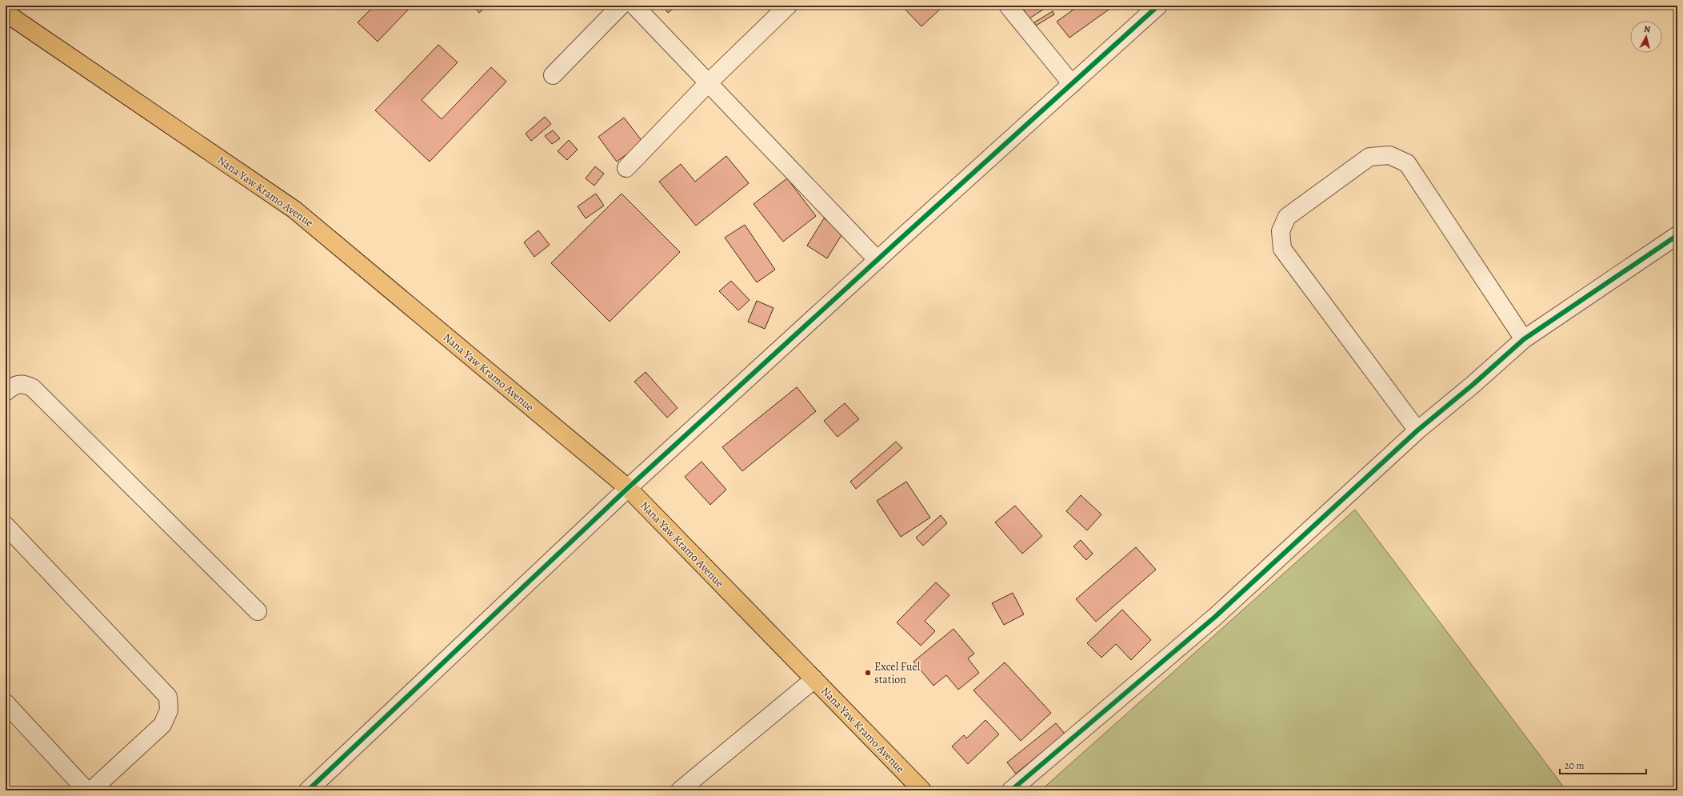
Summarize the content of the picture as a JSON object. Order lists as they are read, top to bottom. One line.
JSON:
{"streets":{"main road":["Nana Yaw Kramo Avenue"]},"places":["Excel Fuel station"],"scale_bar":"20 m","north":"top"}
